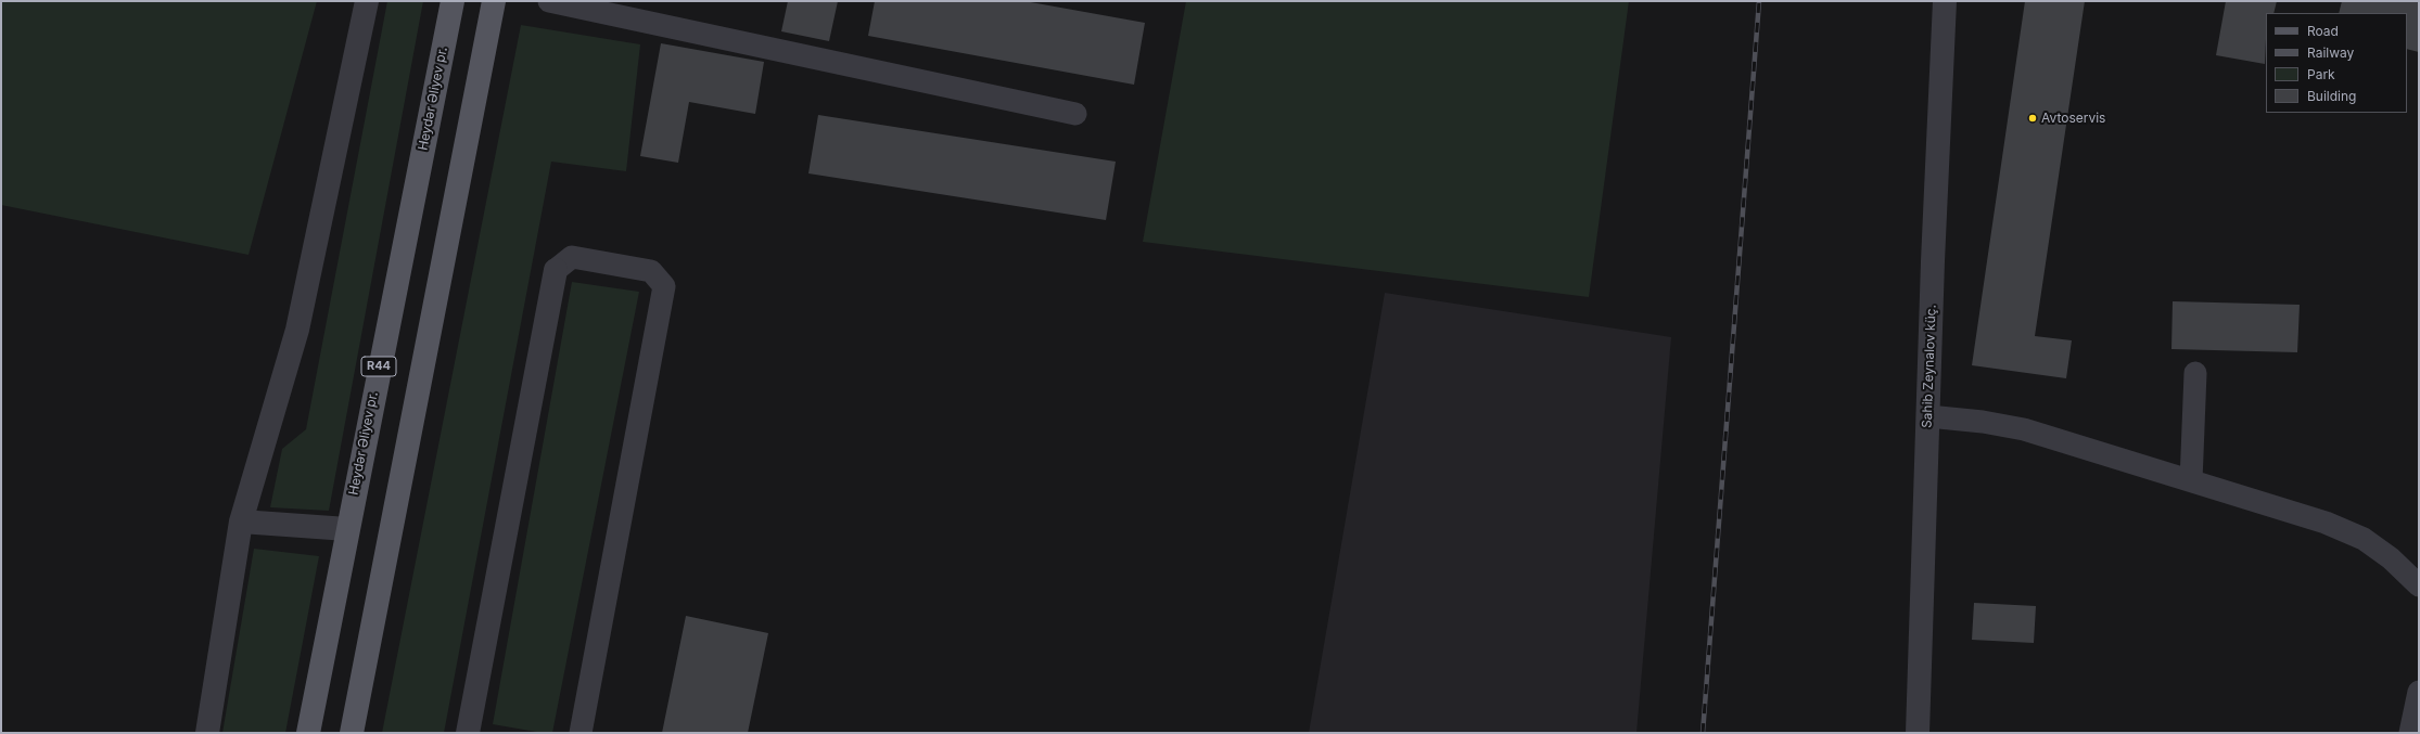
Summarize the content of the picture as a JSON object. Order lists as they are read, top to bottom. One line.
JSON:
{"streets":{"main road":["Heydər Əliyev pr.","R44"],"street":["Sahib Zeynalov küç."]},"places":["Avtoservis"],"legend":["Road","Railway","Park","Building"]}
